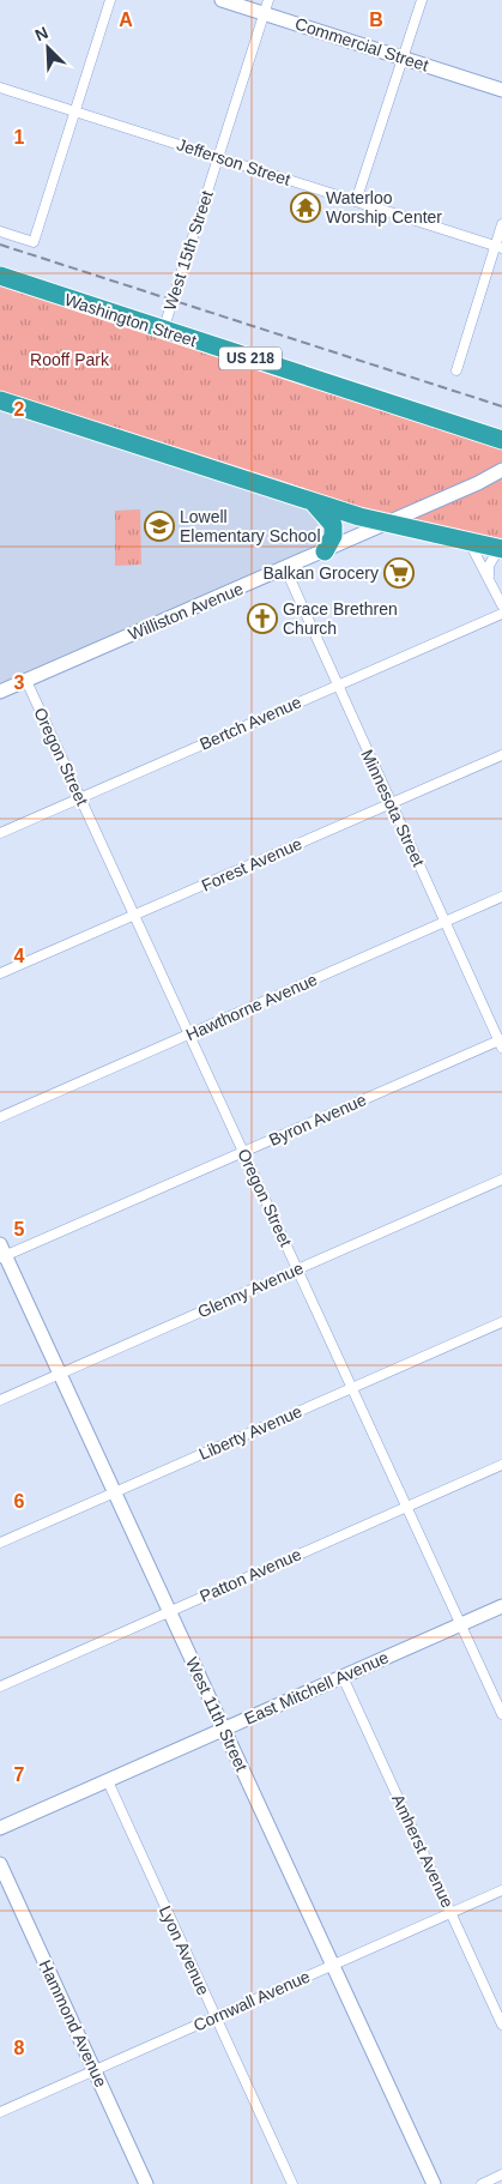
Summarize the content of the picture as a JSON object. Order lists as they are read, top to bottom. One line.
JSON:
{"streets":{"highway":["Washington Street","US 218"],"main road":["Commercial Street","Williston Avenue","East Mitchell Avenue","West 11th Street","Hammond Avenue"],"street":["Jefferson Street","West 15th Street","Bertch Avenue","Oregon Street","Minnesota Street","Forest Avenue","Hawthorne Avenue","Byron Avenue","Glenny Avenue","Liberty Avenue","Patton Avenue","Amherst Avenue","Lyon Avenue","Cornwall Avenue"]},"crossings":[["Commercial Street","West 15th Street"],["Jefferson Street","West 15th Street"],["West 15th Street","Washington Street"],["Williston Avenue","Oregon Street"],["Williston Avenue","Minnesota Street"],["Bertch Avenue","Oregon Street"],["Bertch Avenue","Minnesota Street"],["Oregon Street","Forest Avenue"],["Oregon Street","Hawthorne Avenue"],["Oregon Street","Byron Avenue"],["Oregon Street","Glenny Avenue"],["Oregon Street","Liberty Avenue"],["Oregon Street","Patton Avenue"],["Oregon Street","East Mitchell Avenue"],["Minnesota Street","Forest Avenue"],["Minnesota Street","Hawthorne Avenue"],["Minnesota Street","Byron Avenue"],["Byron Avenue","West 11th Street"],["Glenny Avenue","West 11th Street"],["Liberty Avenue","West 11th Street"],["Patton Avenue","West 11th Street"],["East Mitchell Avenue","West 11th Street"],["East Mitchell Avenue","Amherst Avenue"],["East Mitchell Avenue","Lyon Avenue"],["West 11th Street","Cornwall Avenue"],["Amherst Avenue","Cornwall Avenue"],["Lyon Avenue","Cornwall Avenue"],["Cornwall Avenue","Hammond Avenue"]],"parks":["Rooff Park"],"places":{"temple":["Waterloo Worship Center"],"school or university":["Lowell Elementary School"],"supermarket":["Balkan Grocery"],"church":["Grace Brethren Church"]},"north":"top left","grid":{"columns":["A","B"],"rows":["1","2","3","4","5","6","7","8"]}}
